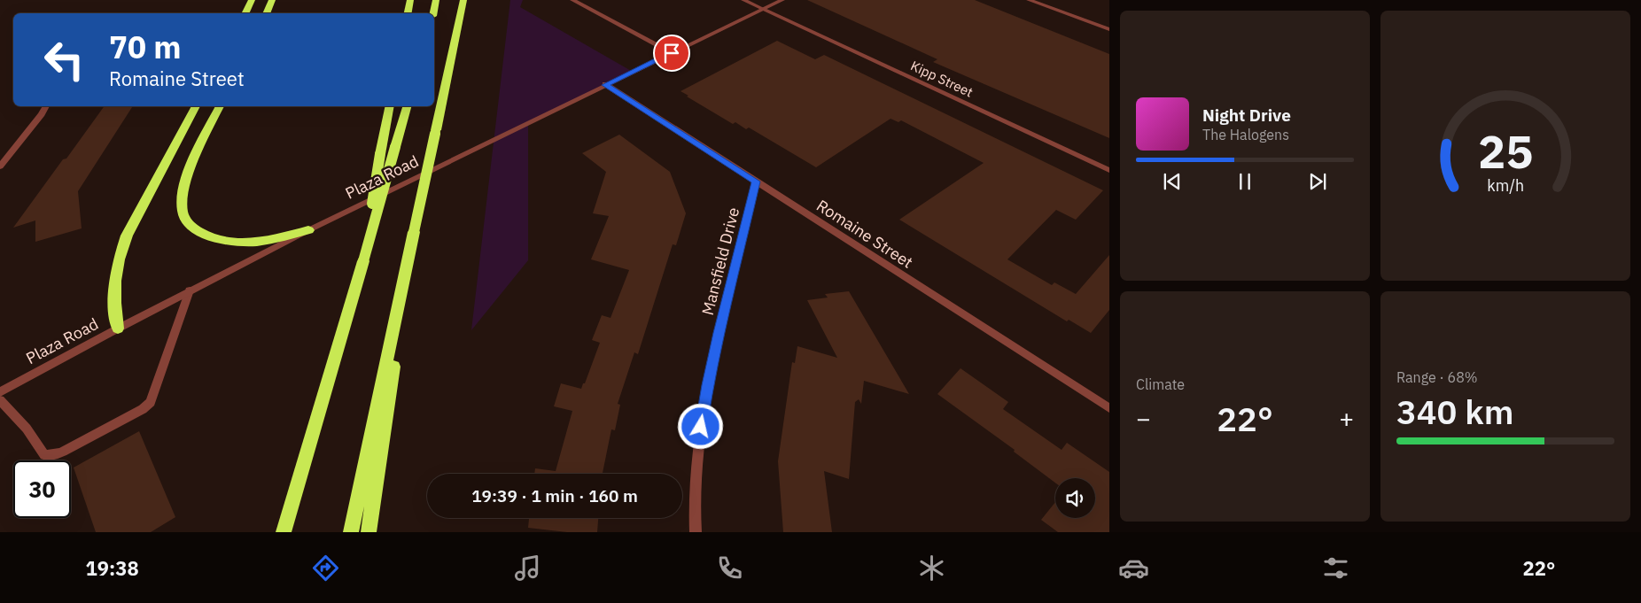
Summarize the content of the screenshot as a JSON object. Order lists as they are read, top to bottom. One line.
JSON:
{"streets":{"street":["Kipp Street","Plaza Road","Romaine Street","Mansfield Drive"]},"crossings":[["Kipp Street","Plaza Road"],["Plaza Road","Romaine Street"],["Romaine Street","Mansfield Drive"]],"page":{"turn":["70 m","Romaine Street"],"song":["Night Drive","The Halogens"],"tile":["Climate",["Range · 68%","340 km"]],"heat":["−","22°","+"],"limit":"30","trip":"19:39 · 1 min · 160 m","tabs":["19:38","22°"],"gauge":["25","km/h"]}}
